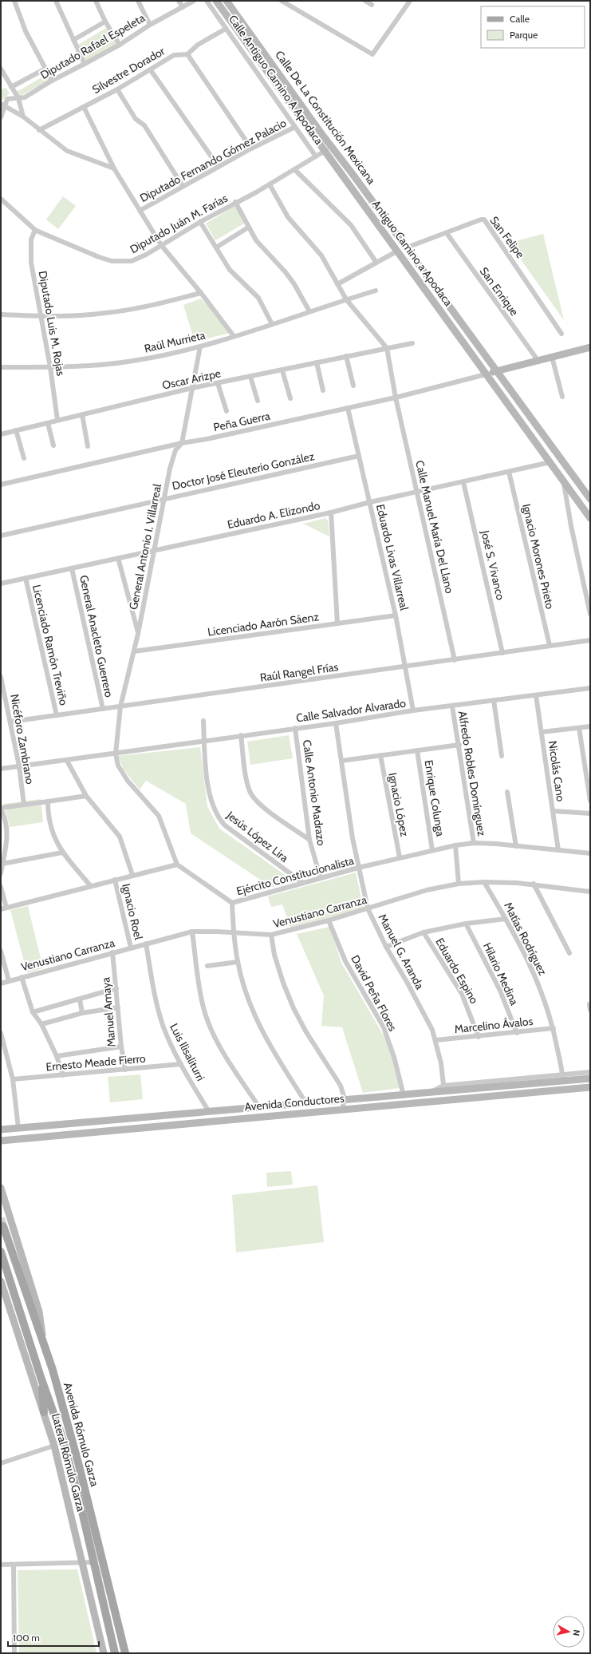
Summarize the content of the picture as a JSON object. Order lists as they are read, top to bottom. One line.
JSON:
{"streets":{"main road":["Avenida Rómulo Garza"],"street":["Diputado Rafael Espeleta","Silvestre Dorador","Calle Antiguo Camino A Apodaca","Calle De La Constitución Mexicana","Diputado Fernando Gómez Palacio","Diputado Juán M. Farías","San Felipe","Antiguo Camino a Apodaca","San Enrique","Diputado Luis M. Rojas","Raúl Murrieta","Oscar Arizpe","Peña Guerra","Doctor José Eleuterio González","Eduardo A. Elizondo","Calle Manuel María Del Llano","General Antonio I. Villarreal","Ignacio Morones Prieto","Eduardo Livas Villarreal","José S. Vivanco","Licenciado Aarón Sáenz","General Anacleto Guerrero","Licenciado Ramón Treviño","Raúl Rangel Frías","Calle Salvador Alvarado","Nicéforo Zambrano","Nicolás Cano","Alfredo Robles Domínguez","Calle Antonio Madrazo","Enrique Colunga","Ignacio López","Jesús López Lira","Ejército Constitucionalista","Ignacio Roel","Venustiano Carranza","Matías Rodríguez","Manuel G. Aranda","Eduardo Espino","Hilario Medina","David Peña Flores","Manuel Amaya","Marcelino Ávalos","Luis Ilisaliturri","Ernesto Meade Fierro","Avenida Conductores","Lateral Rómulo Garza"]},"crossings":[["Calle Antiguo Camino A Apodaca","Diputado Fernando Gómez Palacio"],["Calle Antiguo Camino A Apodaca","Diputado Juán M. Farías"],["Calle De La Constitución Mexicana","Diputado Juán M. Farías"],["Calle De La Constitución Mexicana","San Felipe"],["Calle De La Constitución Mexicana","Antiguo Camino a Apodaca"],["Diputado Juán M. Farías","Antiguo Camino a Apodaca"],["Diputado Juán M. Farías","Diputado Luis M. Rojas"],["San Felipe","San Enrique"],["Antiguo Camino a Apodaca","Peña Guerra"],["Antiguo Camino a Apodaca","Eduardo A. Elizondo"],["Diputado Luis M. Rojas","Raúl Murrieta"],["Diputado Luis M. Rojas","Oscar Arizpe"],["Raúl Murrieta","General Antonio I. Villarreal"],["Oscar Arizpe","Calle Manuel María Del Llano"],["Oscar Arizpe","General Antonio I. Villarreal"],["Peña Guerra","Calle Manuel María Del Llano"],["Peña Guerra","General Antonio I. Villarreal"],["Peña Guerra","Eduardo Livas Villarreal"],["Doctor José Eleuterio González","General Antonio I. Villarreal"],["Doctor José Eleuterio González","Eduardo Livas Villarreal"],["Eduardo A. Elizondo","Calle Manuel María Del Llano"],["Eduardo A. Elizondo","General Antonio I. Villarreal"],["Eduardo A. Elizondo","Ignacio Morones Prieto"],["Eduardo A. Elizondo","Eduardo Livas Villarreal"],["Eduardo A. Elizondo","José S. Vivanco"],["Eduardo A. Elizondo","General Anacleto Guerrero"],["Eduardo A. Elizondo","Licenciado Ramón Treviño"],["Calle Manuel María Del Llano","Raúl Rangel Frías"],["General Antonio I. Villarreal","Licenciado Aarón Sáenz"],["General Antonio I. Villarreal","Raúl Rangel Frías"],["General Antonio I. Villarreal","Calle Salvador Alvarado"],["Ignacio Morones Prieto","Raúl Rangel Frías"],["Eduardo Livas Villarreal","Licenciado Aarón Sáenz"],["Eduardo Livas Villarreal","Raúl Rangel Frías"],["Eduardo Livas Villarreal","Calle Salvador Alvarado"],["José S. Vivanco","Raúl Rangel Frías"],["General Anacleto Guerrero","Raúl Rangel Frías"],["Licenciado Ramón Treviño","Raúl Rangel Frías"],["Raúl Rangel Frías","Nicéforo Zambrano"],["Calle Salvador Alvarado","Nicéforo Zambrano"],["Calle Salvador Alvarado","Nicolás Cano"],["Calle Salvador Alvarado","Alfredo Robles Domínguez"],["Calle Salvador Alvarado","Calle Antonio Madrazo"],["Calle Salvador Alvarado","Jesús López Lira"],["Calle Salvador Alvarado","Manuel G. Aranda"],["Nicolás Cano","Ejército Constitucionalista"],["Alfredo Robles Domínguez","Ejército Constitucionalista"],["Calle Antonio Madrazo","Ejército Constitucionalista"],["Enrique Colunga","Ejército Constitucionalista"],["Ignacio López","Ejército Constitucionalista"],["Jesús López Lira","Ejército Constitucionalista"],["Ejército Constitucionalista","Manuel G. Aranda"],["Ignacio Roel","Venustiano Carranza"],["Venustiano Carranza","Matías Rodríguez"],["Venustiano Carranza","Manuel G. Aranda"],["Venustiano Carranza","David Peña Flores"],["Venustiano Carranza","Manuel Amaya"],["Venustiano Carranza","Luis Ilisaliturri"],["Matías Rodríguez","Marcelino Ávalos"],["Matías Rodríguez","Avenida Conductores"],["Manuel G. Aranda","Marcelino Ávalos"],["Manuel G. Aranda","Avenida Conductores"],["Eduardo Espino","Marcelino Ávalos"],["Hilario Medina","Marcelino Ávalos"],["David Peña Flores","Avenida Conductores"],["Manuel Amaya","Ernesto Meade Fierro"],["Luis Ilisaliturri","Ernesto Meade Fierro"],["Luis Ilisaliturri","Avenida Conductores"]],"legend":["Calle","Parque"],"scale_bar":"100 m","north":"right"}
